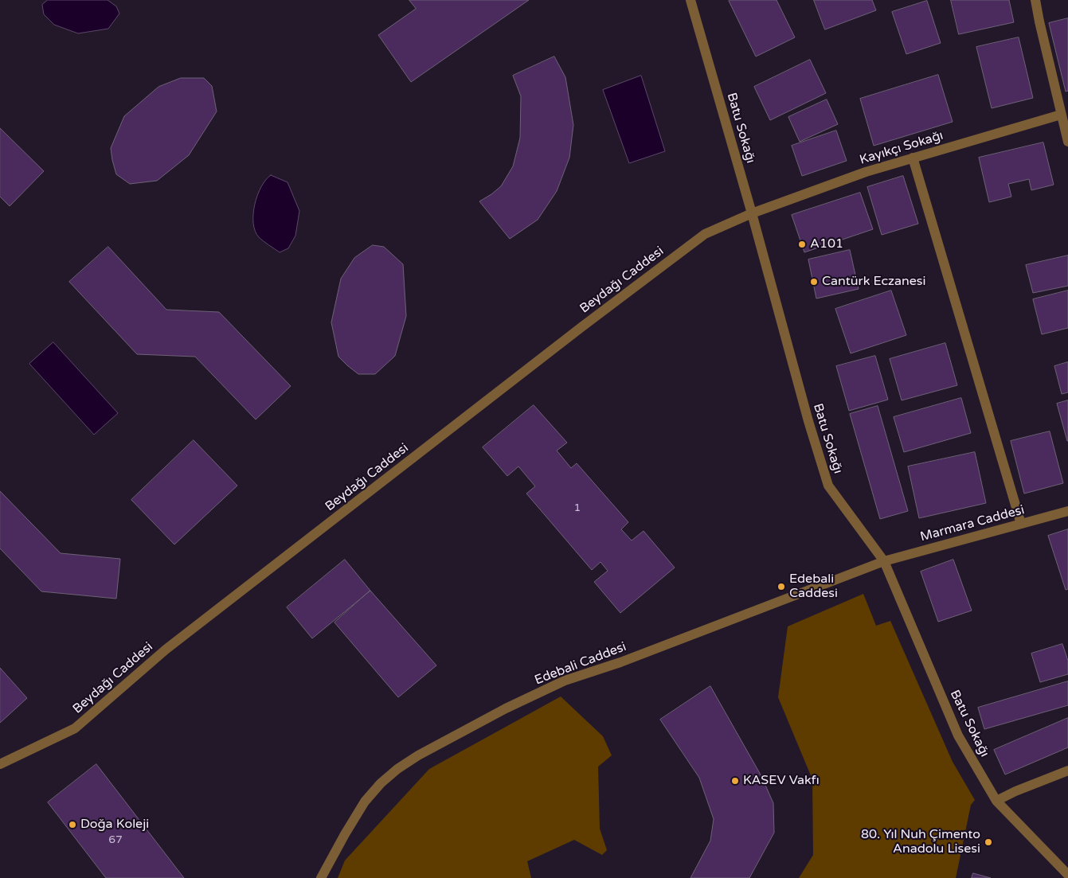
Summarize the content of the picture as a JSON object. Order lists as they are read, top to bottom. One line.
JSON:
{"streets":{"street":["Batu Sokağı","Kayıkçı Sokağı","Beydağı Caddesi","Marmara Caddesi","Edebali Caddesi"]},"crossings":[["Batu Sokağı","Kayıkçı Sokağı"],["Batu Sokağı","Beydağı Caddesi"],["Batu Sokağı","Marmara Caddesi"],["Batu Sokağı","Edebali Caddesi"],["Kayıkçı Sokağı","Beydağı Caddesi"],["Marmara Caddesi","Edebali Caddesi"]],"places":["A101","Cantürk Eczanesi","Edebali̇ Caddesi̇","KASEV Vakfı","Doğa Koleji","80. Yıl Nuh Çimento Anadolu Lisesi"],"house_numbers":["1","67"]}
